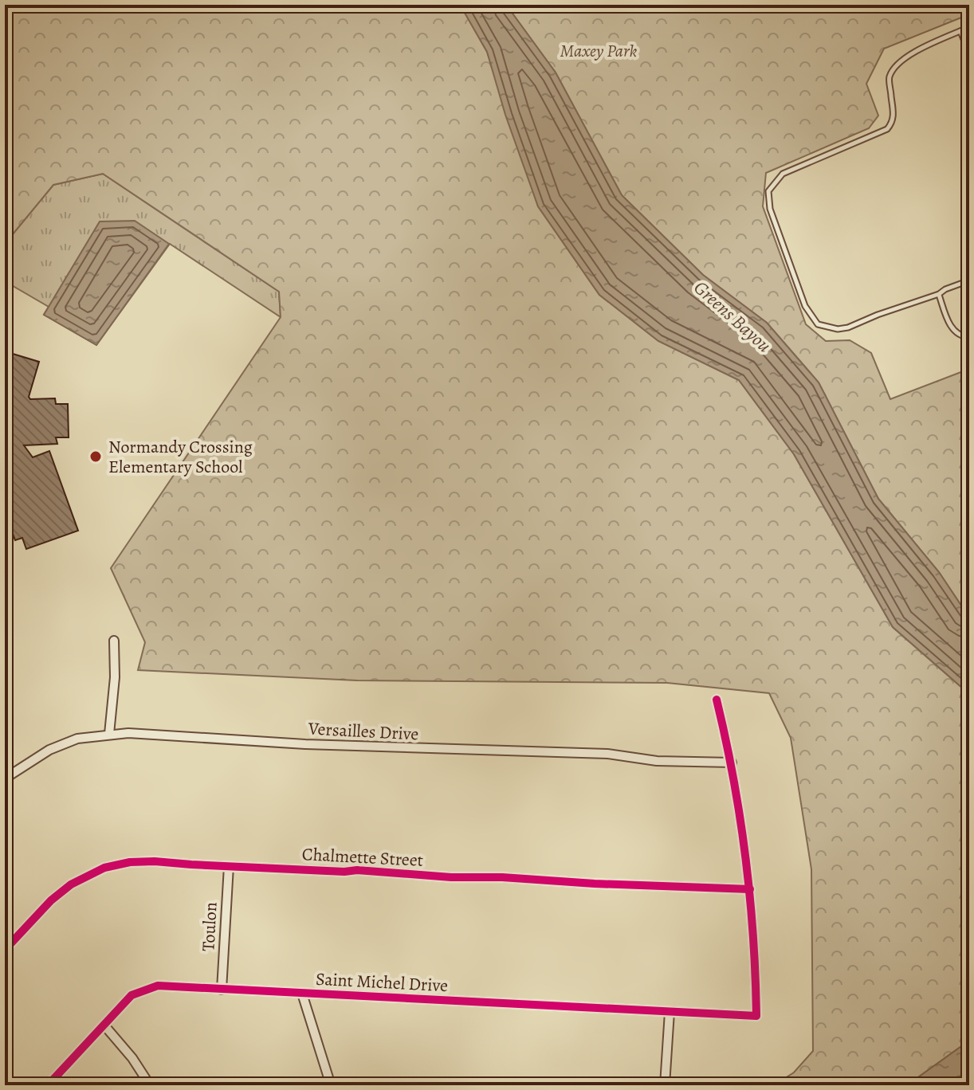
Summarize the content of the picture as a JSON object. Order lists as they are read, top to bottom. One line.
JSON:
{"streets":{"street":["Versailles Drive","Chalmette Street","Toulon","Saint Michel Drive"]},"crossings":[["Chalmette Street","Toulon"],["Chalmette Street","Saint Michel Drive"],["Toulon","Saint Michel Drive"]],"water":["Greens Bayou"],"parks":["Maxey Park"],"places":["Normandy Crossing Elementary School"]}
